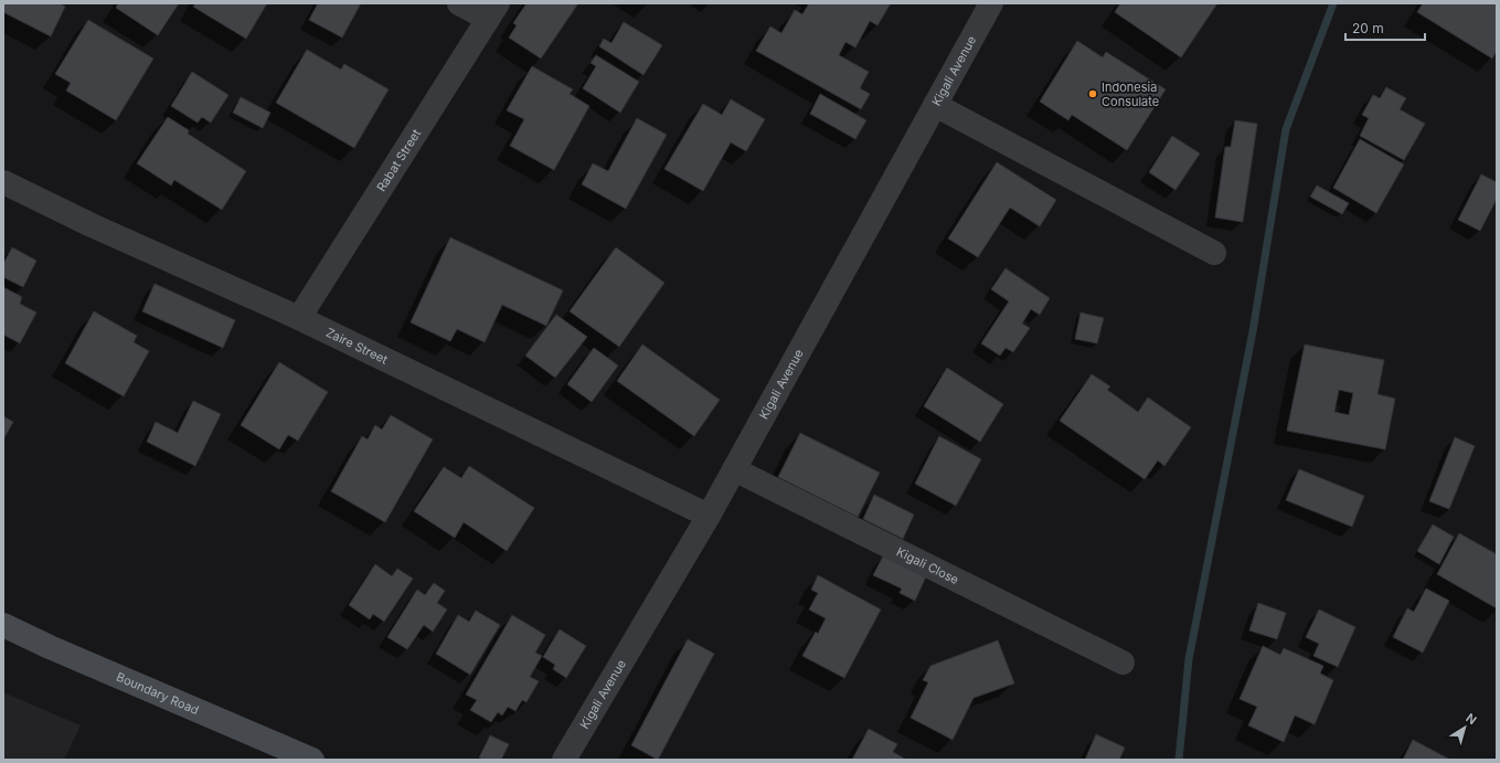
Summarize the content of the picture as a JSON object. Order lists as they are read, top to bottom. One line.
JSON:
{"streets":{"main road":["Boundary Road"],"street":["Kigali Avenue","Rabat Street","Zaire Street","Kigali Close"]},"crossings":[["Kigali Avenue","Zaire Street"],["Kigali Avenue","Kigali Close"],["Rabat Street","Zaire Street"]],"places":["Indonesia Consulate"],"scale_bar":"20 m","north":"top right"}
